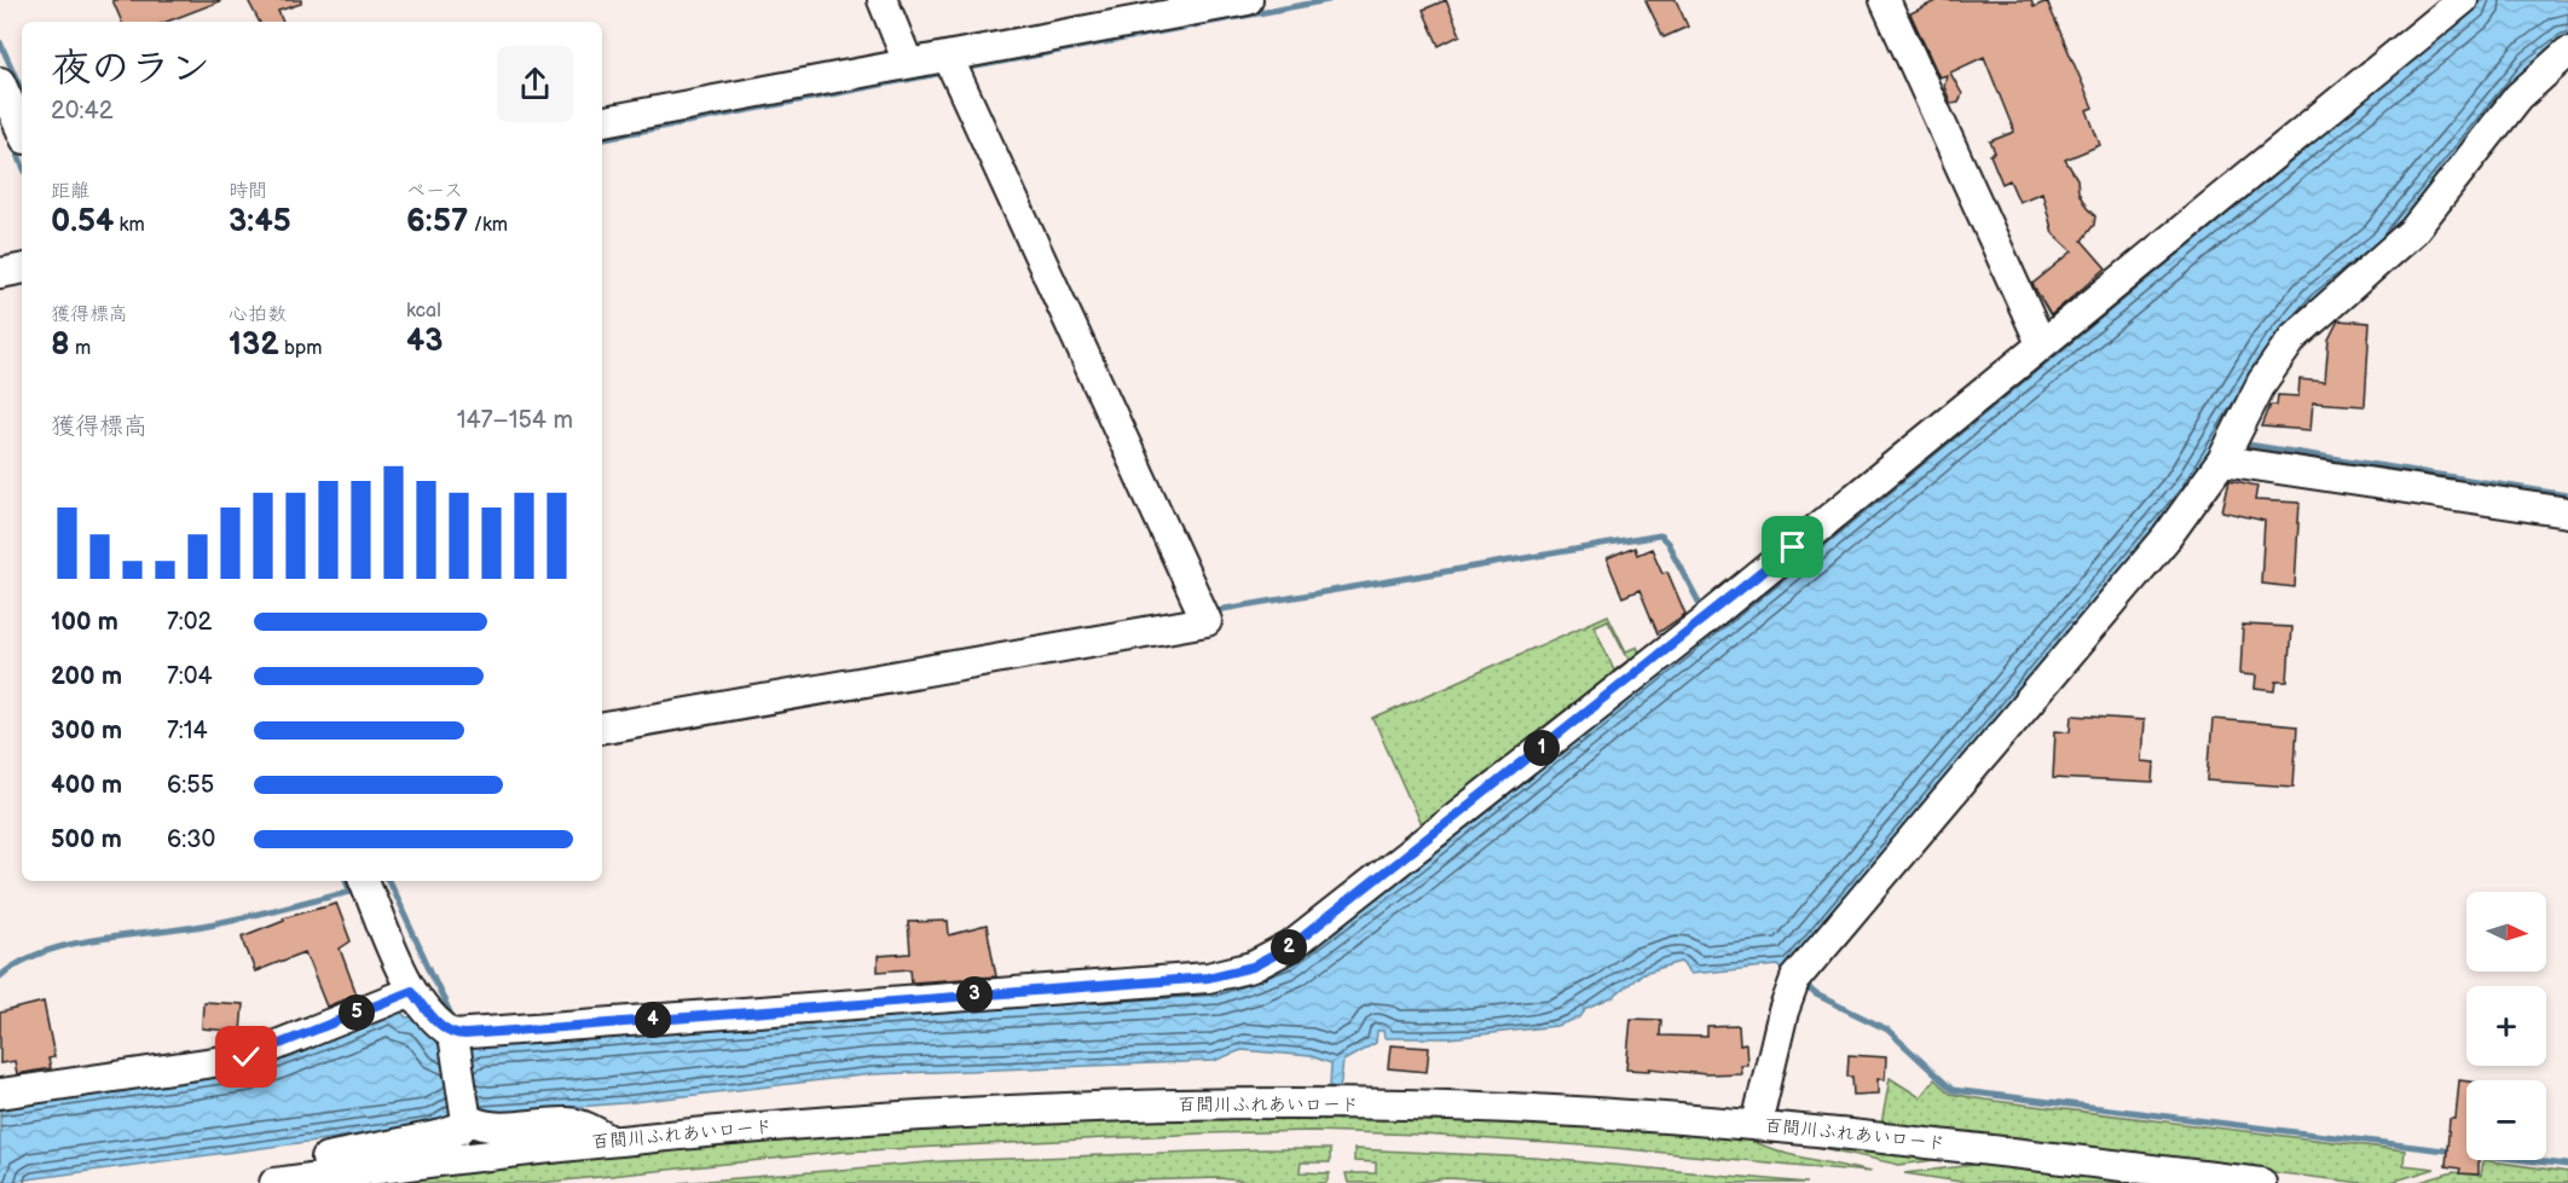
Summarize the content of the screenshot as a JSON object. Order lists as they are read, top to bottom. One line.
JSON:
{"streets":{"street":["百間川ふれあいロード"]},"north":"right","page":{"heading":["夜のラン","20:42"],"stats":[["距離","0.54 km"],["時間","3:45"],["ペース","6:57 /km"],["獲得標高","8 m"],["心拍数","132 bpm"],["kcal","43"]],"chart":["獲得標高","147–154 m"],"list":[{"name":"100 m","note":"7:02"},{"name":"200 m","note":"7:04"},{"name":"300 m","note":"7:14"},{"name":"400 m","note":"6:55"},{"name":"500 m","note":"6:30"}],"pins":["1","2","3","5","4"],"map_buttons":["+","−"]}}
